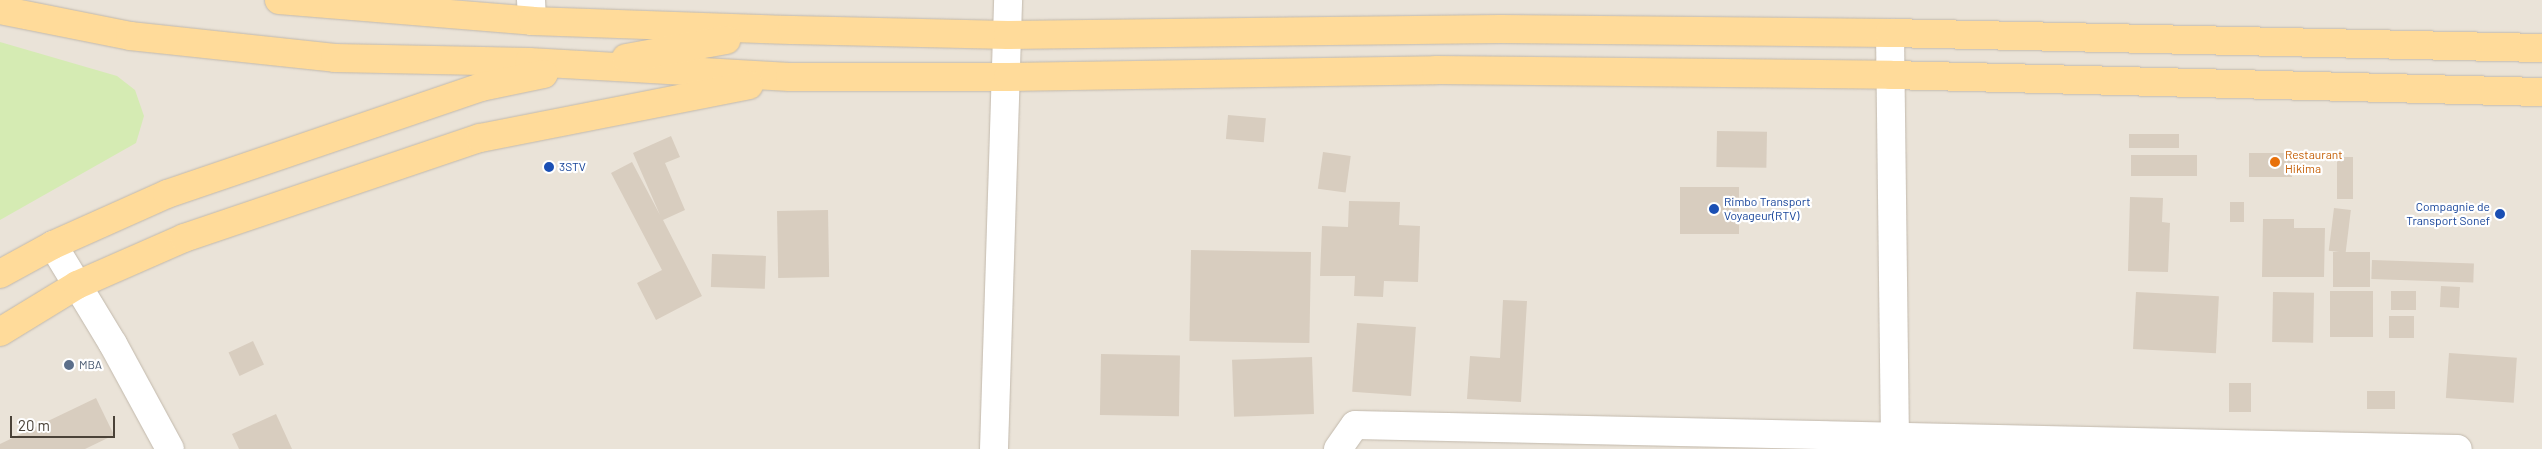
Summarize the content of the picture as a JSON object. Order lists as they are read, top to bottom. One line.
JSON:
{"places":["Restaurant Hikima","3STV","Rimbo Transport Voyageur(RTV)","Compagnie de Transport Sonef","MBA"],"scale_bar":"20 m"}
